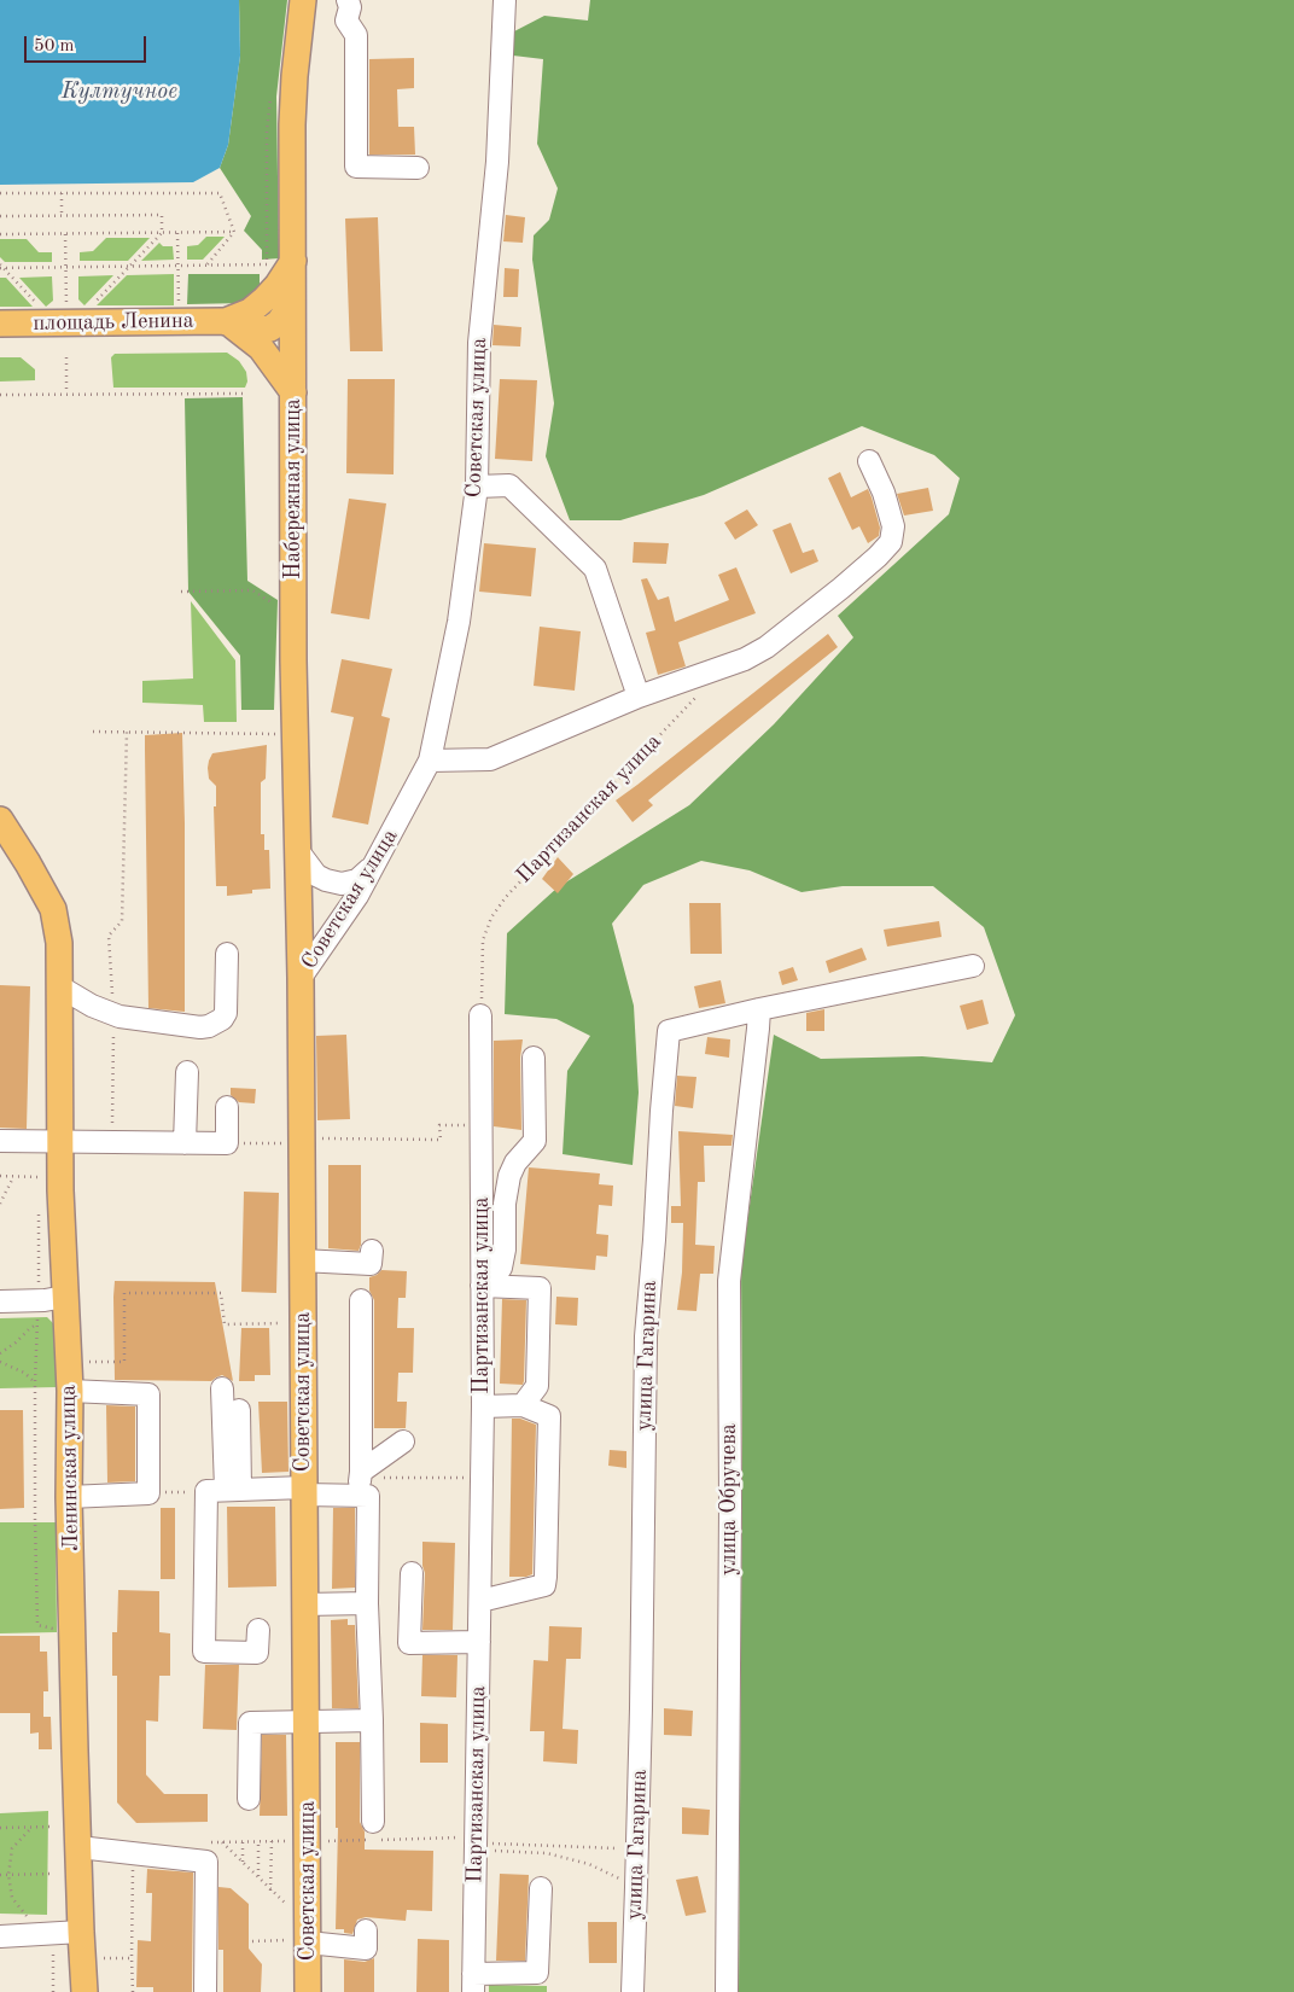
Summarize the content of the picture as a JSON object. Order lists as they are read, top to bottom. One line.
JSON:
{"streets":{"main road":["площадь Ленина","Советская улица","Набережная улица","Ленинская улица"],"street":["Партизанская улица","улица Гагарина","улица Обручева"]},"crossings":[["Советская улица","Набережная улица"],["улица Гагарина","улица Обручева"]],"water":["Култучное"],"scale_bar":"50 m"}
